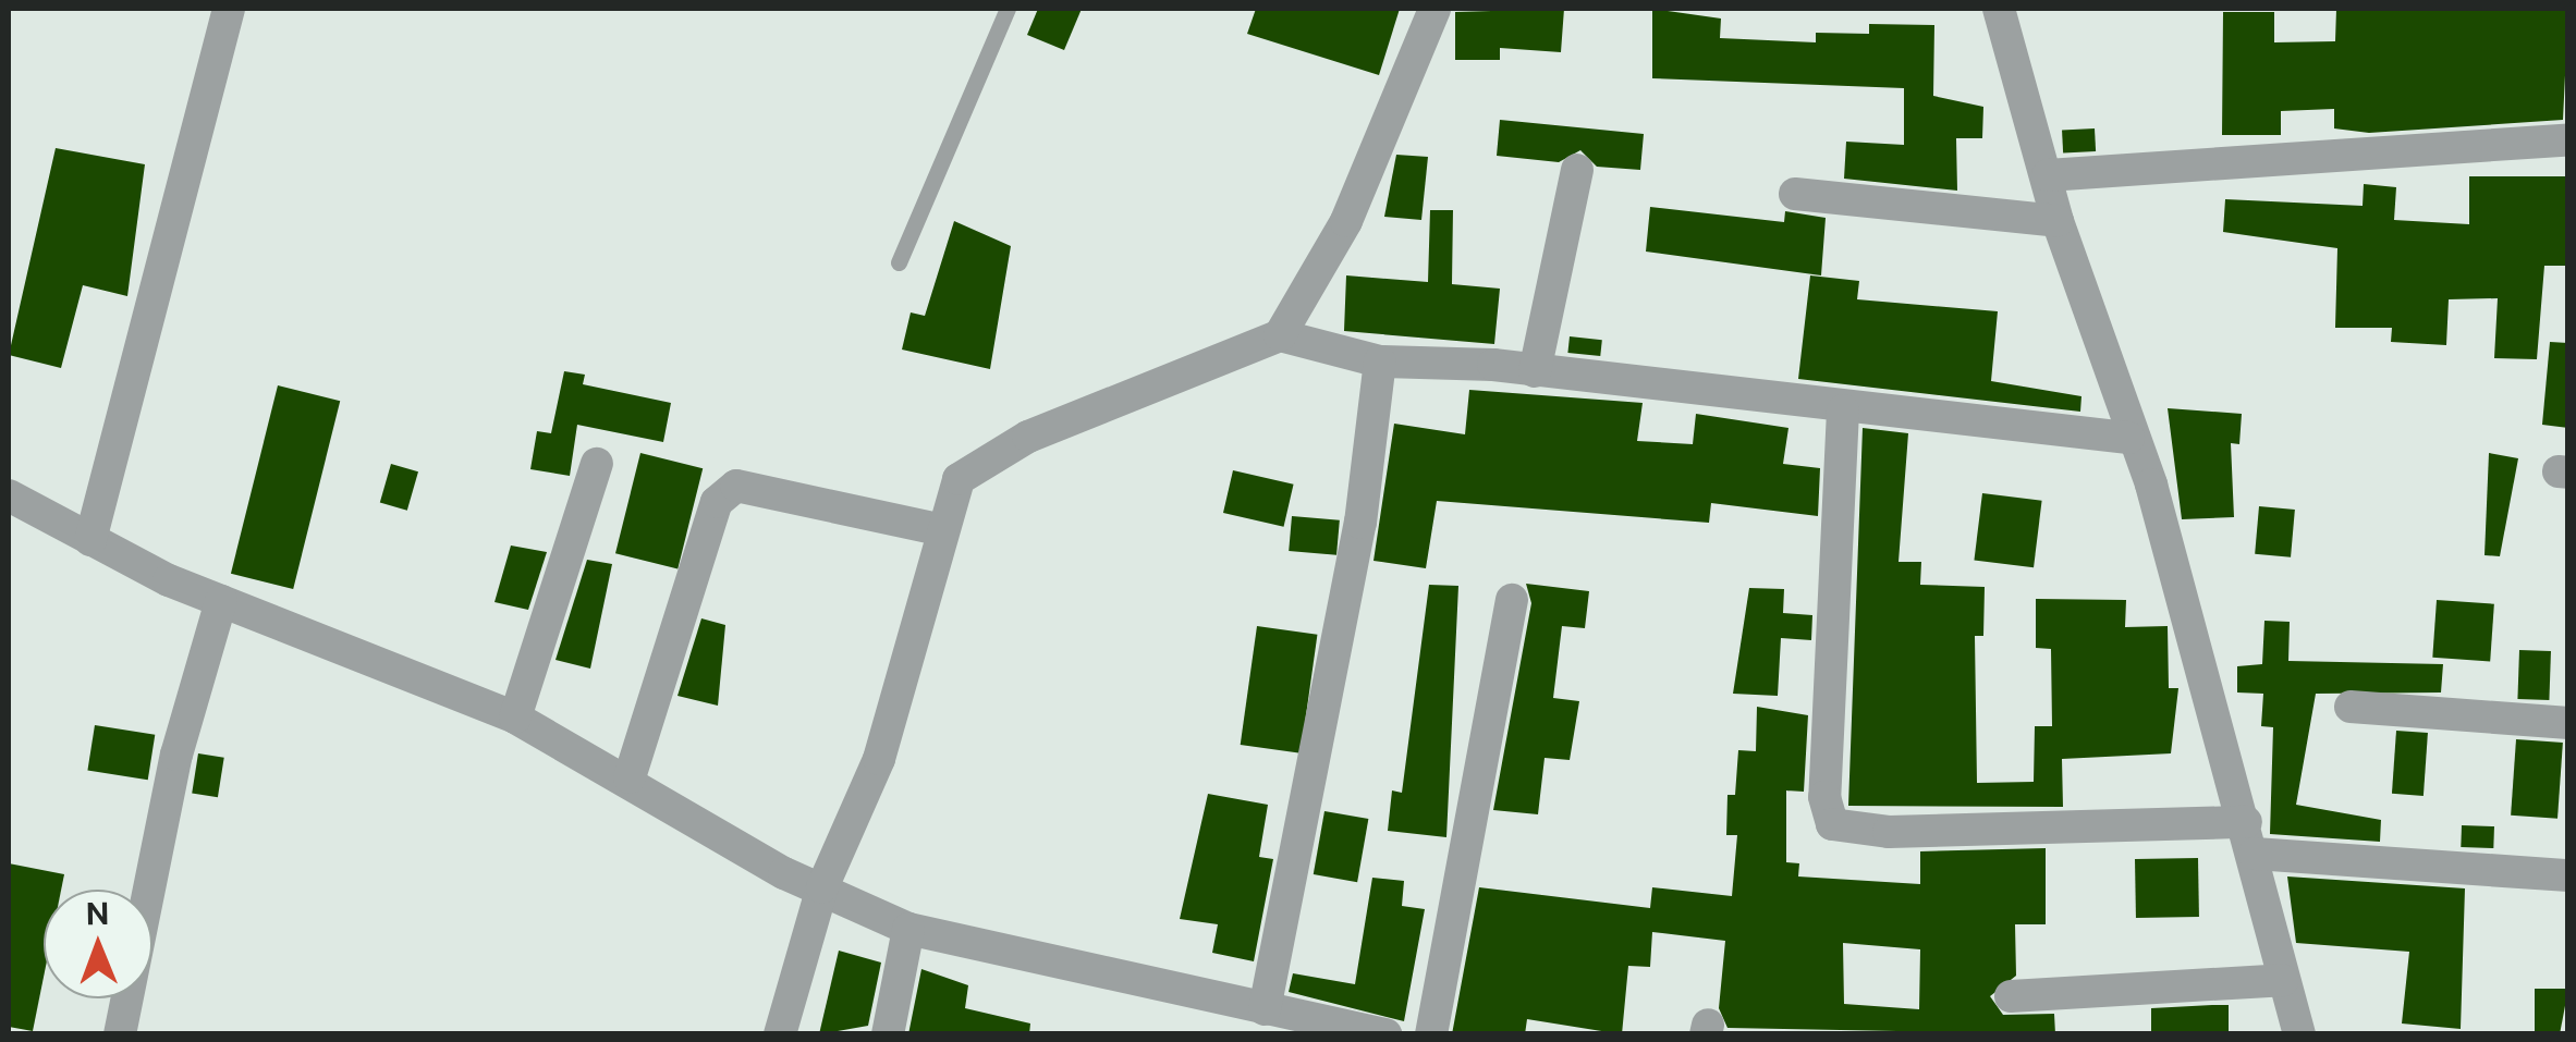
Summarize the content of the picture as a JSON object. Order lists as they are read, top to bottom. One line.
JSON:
{"north":"top"}
